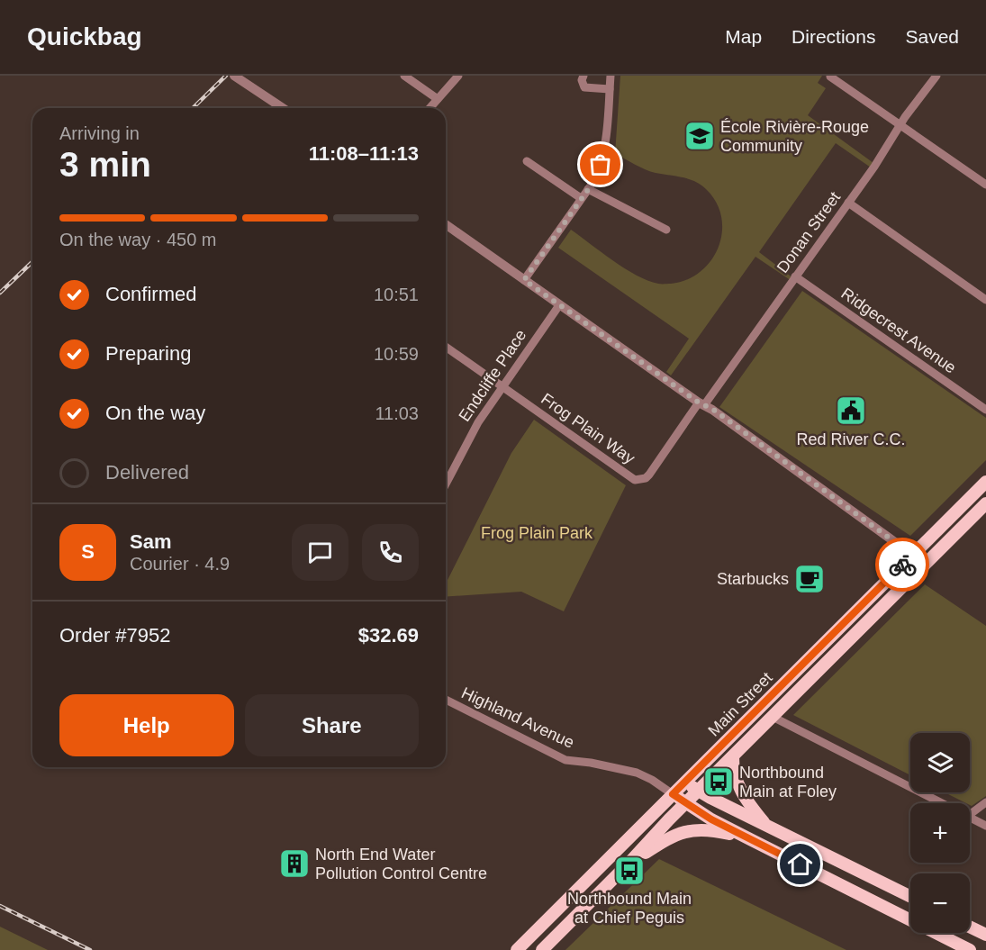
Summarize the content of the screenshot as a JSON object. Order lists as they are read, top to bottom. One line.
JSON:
{"streets":{"main road":["Main Street"],"street":["Donan Street","Ridgecrest Avenue","Endcliffe Place","Frog Plain Way","Highland Avenue"]},"crossings":[["Donan Street","Ridgecrest Avenue"],["Donan Street","Frog Plain Way"],["Endcliffe Place","Frog Plain Way"],["Main Street","Highland Avenue"]],"parks":["Frog Plain Park"],"places":{"school or university":["École Rivière-Rouge Community"],"public building":["Red River C.C."],"cafe":["Starbucks"],"bus stop":["Northbound Main at Foley","Northbound Main at Chief Peguis"],"building":["North End Water Pollution Control Centre"]},"page":{"header":"Quickbag","nav":["Map","Directions","Saved"],"heading":["3 min","Arriving in","11:08–11:13"],"panel":["Sam","Courier · 4.9","Order #7952","$32.69"],"bar":"On the way · 450 m","list":[["Confirmed","10:51"],["Preparing","10:59"],["On the way","11:03"],"Delivered"],"round":"S","buttons":["Help","Share"],"map_buttons":["+","−"]}}
